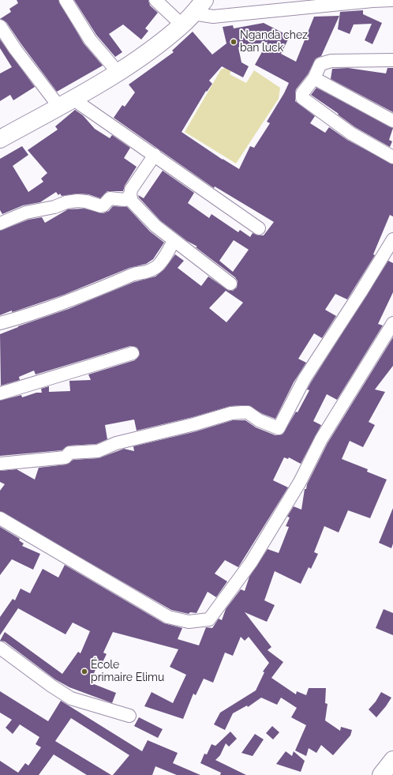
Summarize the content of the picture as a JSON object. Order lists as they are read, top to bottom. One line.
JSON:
{"places":["Nganda chez ban luck","École primaire Elimu"]}
